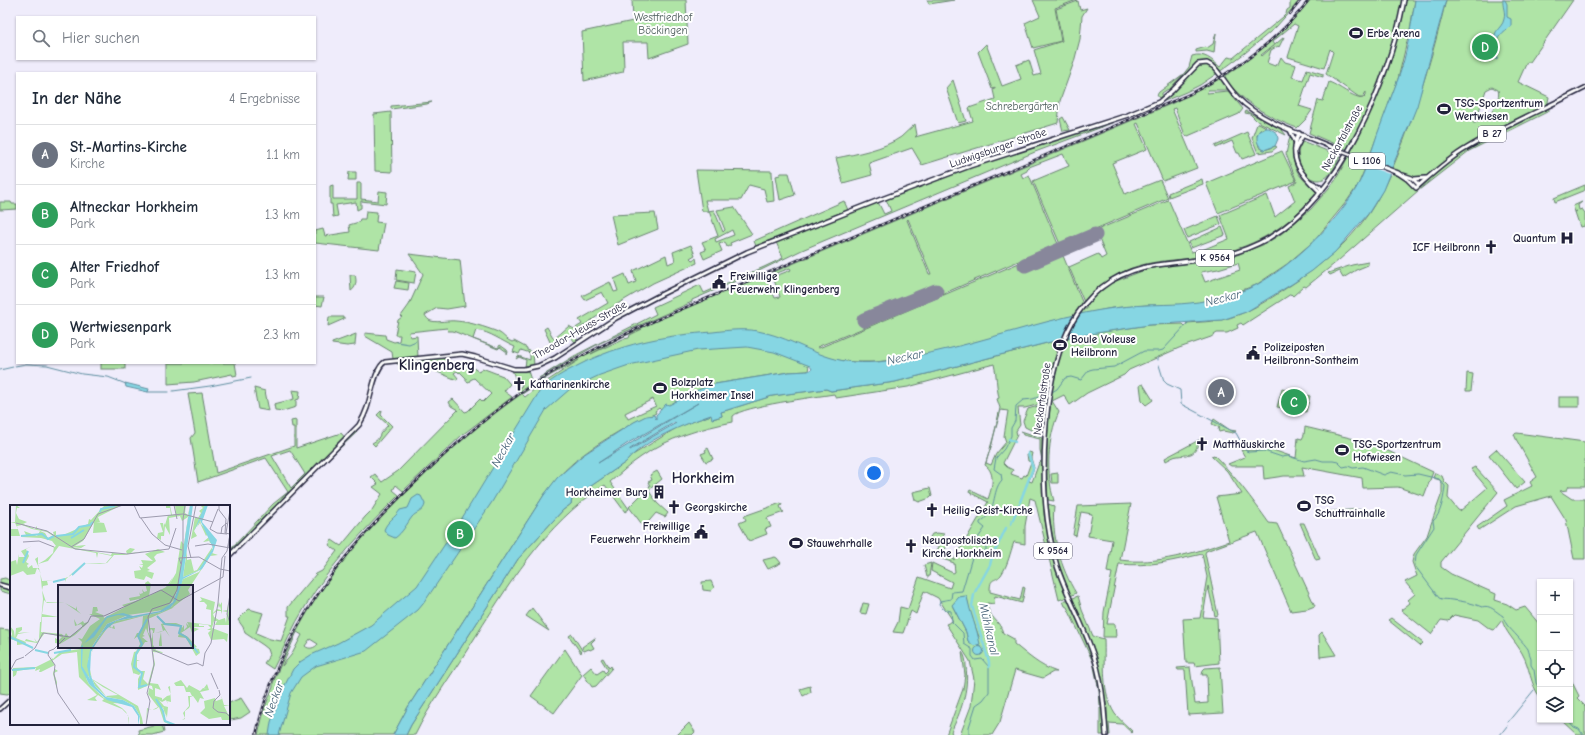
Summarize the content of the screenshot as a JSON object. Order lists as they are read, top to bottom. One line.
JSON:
{"streets":{"main road":["B 27","Neckartalstraße","Ludwigsburger Straße","L 1106","K 9564","Theodor-Heuss-Straße"]},"crossings":[["B 27","L 1106"],["Ludwigsburger Straße","L 1106"],["Ludwigsburger Straße","Theodor-Heuss-Straße"]],"districts":["Klingenberg","Horkheim"],"water":["Neckar","Mühlkanal"],"parks":["Westfriedhof Böckingen","Schrebergärten"],"places":{"sports":["Erbe Arena","TSG-Sportzentrum Wertwiesen","Boule Voleuse Heilbronn","Bolzplatz Horkheimer Insel","TSG-Sportzentrum Hofwiesen","TSG Schuttrainhalle","Stauwehrhalle"],"hospital":["Quantum"],"church":["ICF Heilbronn","Katharinenkirche","Matthäuskirche","Georgskirche","Heilig-Geist-Kirche","Neuapostolische Kirche Horkheim"],"public building":["Freiwillige Feuerwehr Klingenberg","Polizeiposten Heilbronn-Sontheim","Freiwillige Feuerwehr Horkheim"],"building":["Horkheimer Burg"]},"page":{"search":"Hier suchen","pins":["D","A","C","B"],"heading":["In der Nähe","4 Ergebnisse"],"list":[{"mark":"A","name":"St.-Martins-Kirche","note":"Kirche","value":"1.1 km"},{"mark":"B","name":"Altneckar Horkheim","note":"Park","value":"1.3 km"},{"mark":"C","name":"Alter Friedhof","note":"Park","value":"1.3 km"},{"mark":"D","name":"Wertwiesenpark","note":"Park","value":"2.3 km"}],"map_buttons":["+","−"]}}
